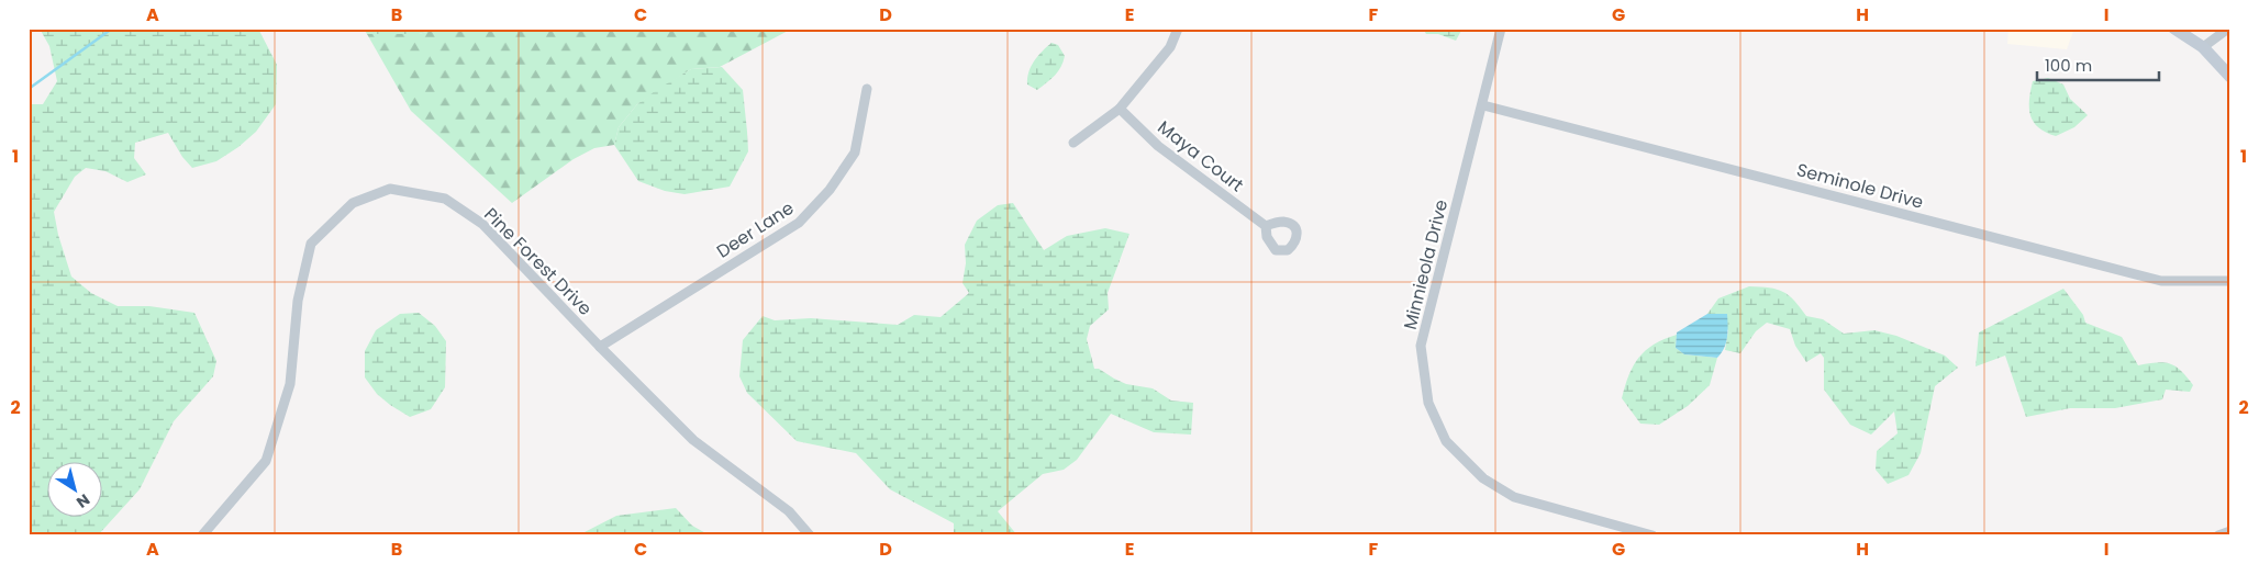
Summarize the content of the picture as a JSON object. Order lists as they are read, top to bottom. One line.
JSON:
{"streets":{"street":["Maya Court","Seminole Drive","Deer Lane","Pine Forest Drive","Minnieola Drive"]},"crossings":[["Seminole Drive","Minnieola Drive"],["Deer Lane","Pine Forest Drive"]],"scale_bar":"100 m","north":"bottom right","grid":{"columns":["A","B","C","D","E","F","G","H","I"],"rows":["1","2"]}}
